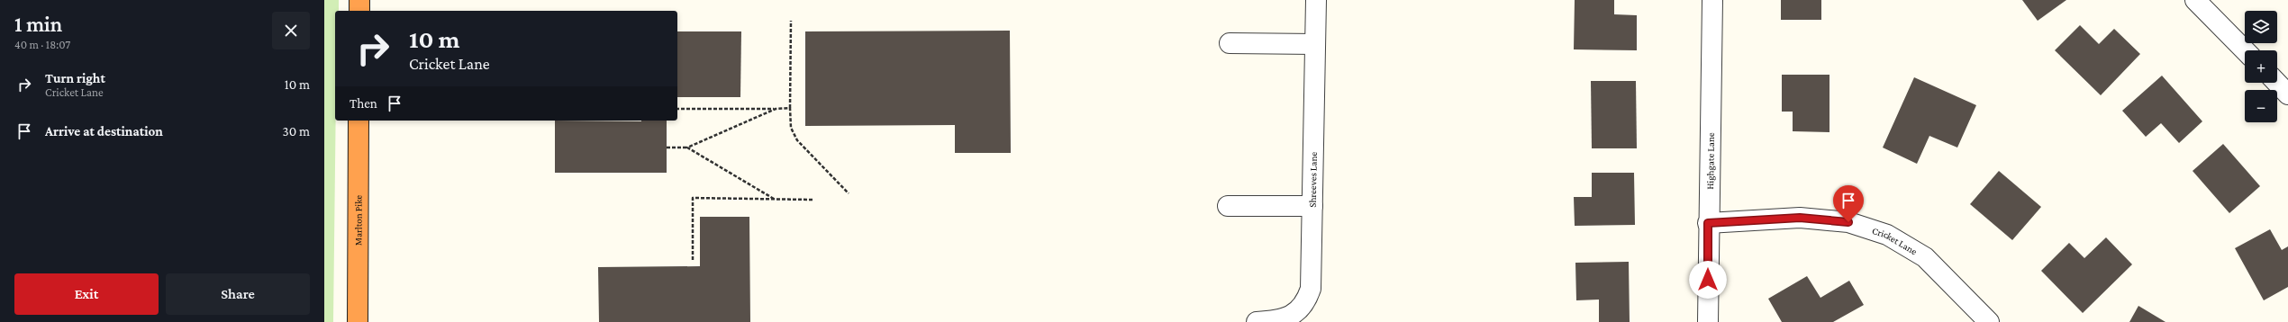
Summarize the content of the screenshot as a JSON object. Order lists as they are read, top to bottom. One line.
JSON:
{"streets":{"highway":["Marlton Pike"],"street":["Highgate Lane","Shreeves Lane","Cricket Lane"]},"crossings":[["Highgate Lane","Cricket Lane"]],"page":{"heading":["1 min","40 m · 18:07"],"map_buttons":["+","−"],"turn":["10 m","Cricket Lane"],"list":[{"name":"Turn right","note":"Cricket Lane","value":"10 m"},{"name":"Arrive at destination","value":"30 m"}],"then":"Then","buttons":["Exit","Share"]}}
